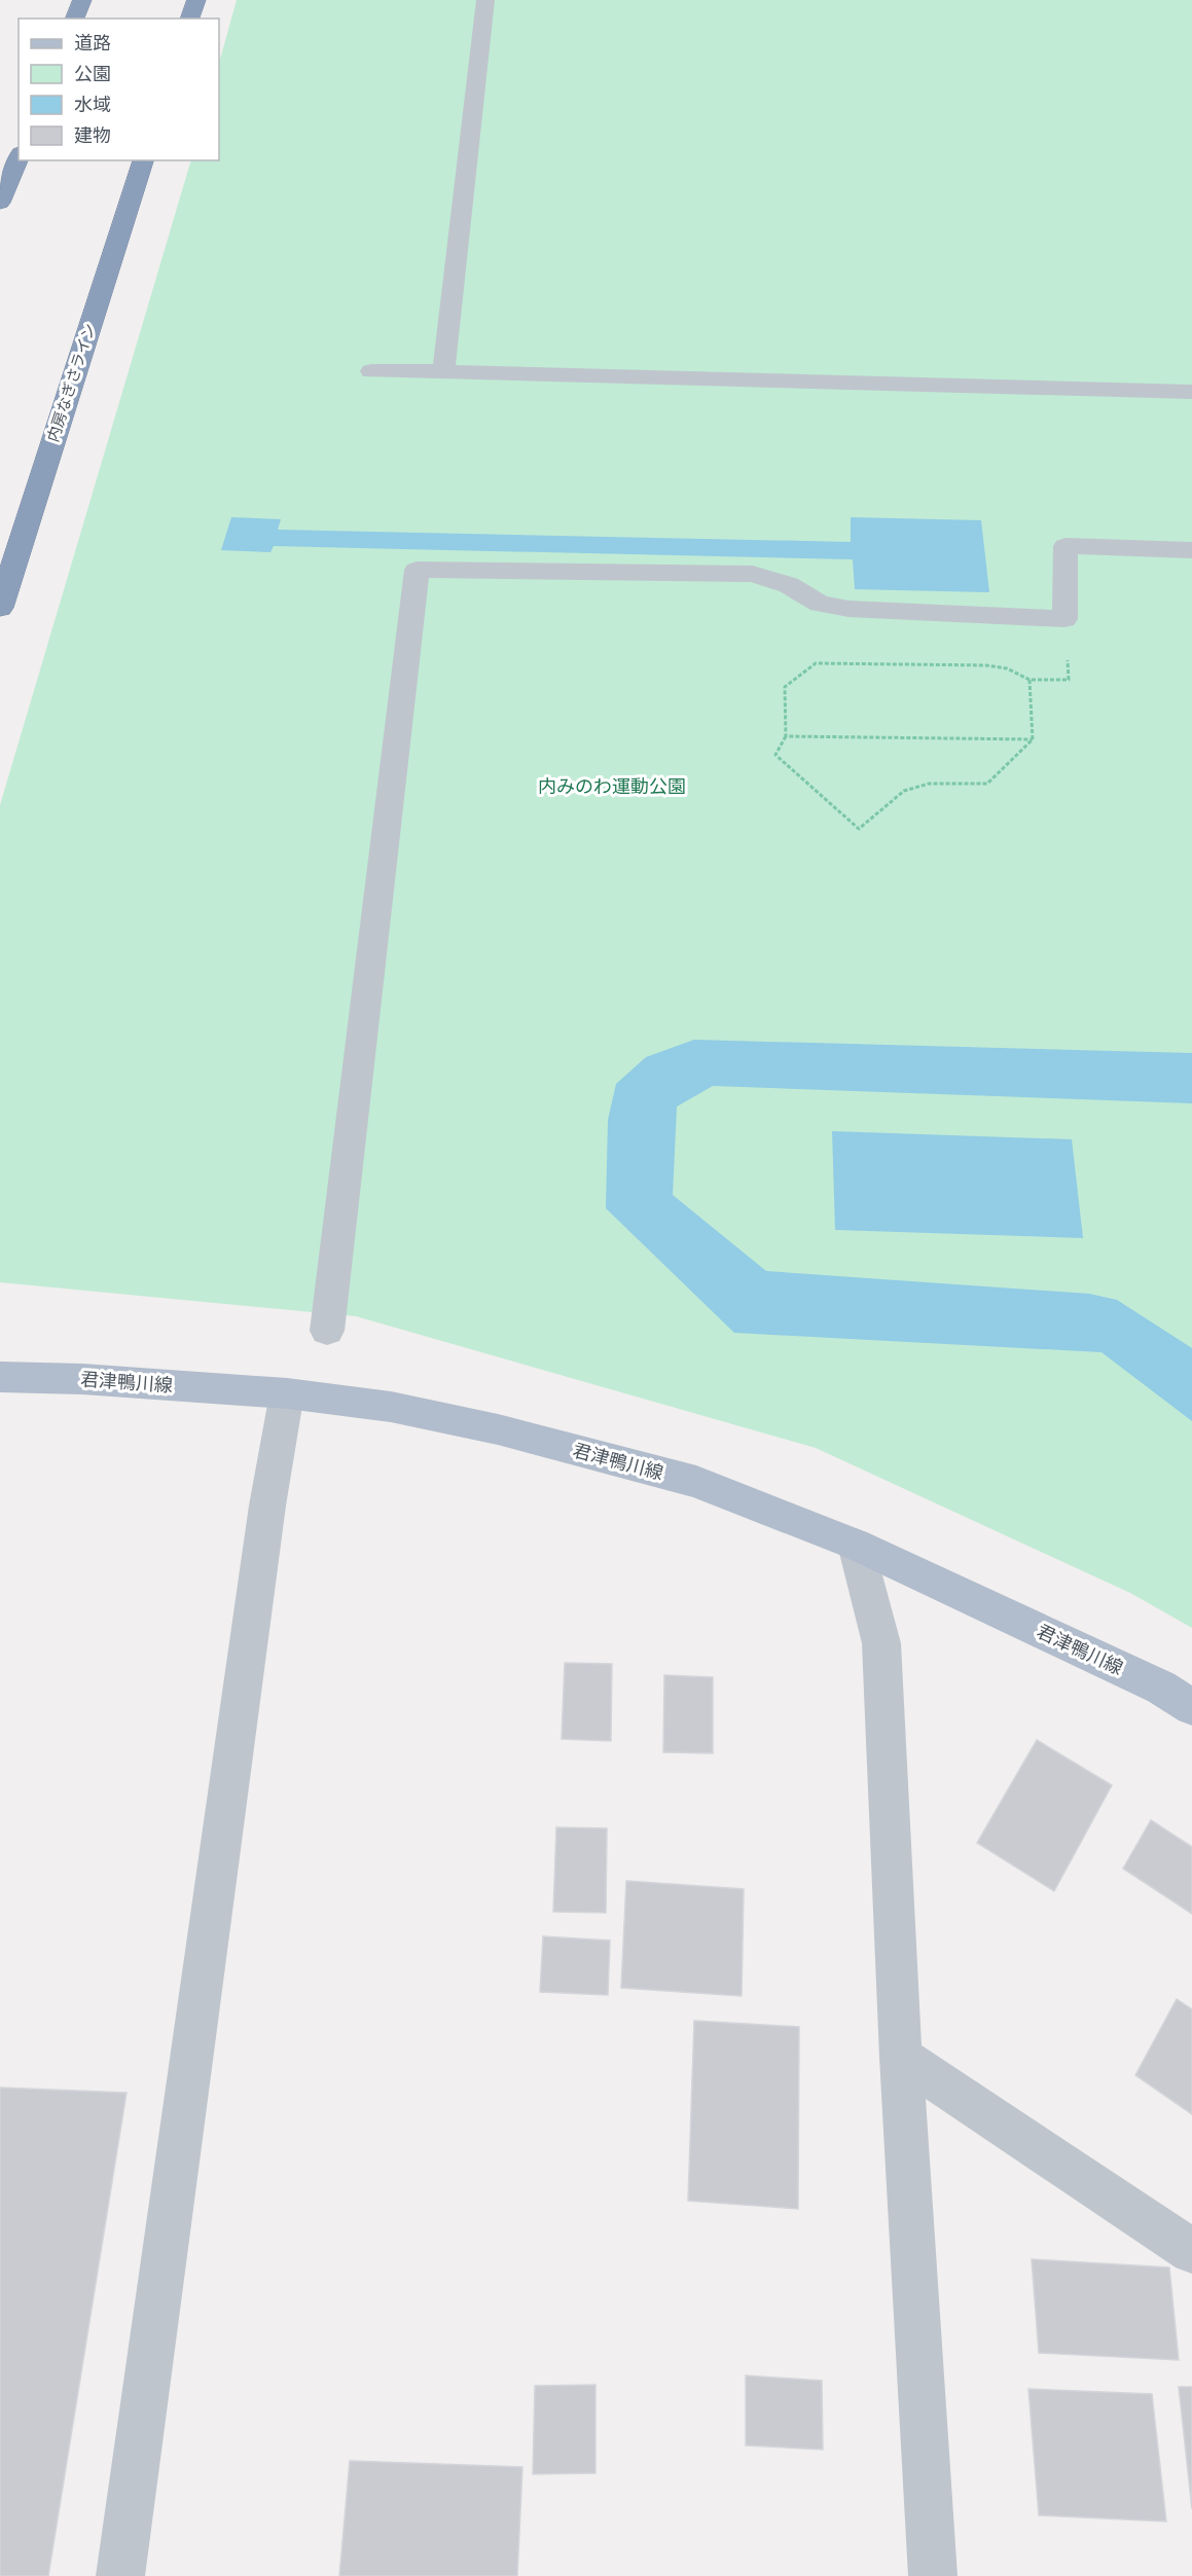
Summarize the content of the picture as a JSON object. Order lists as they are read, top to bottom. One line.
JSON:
{"streets":{"highway":["内房なぎさライン"],"main road":["君津鴨川線"]},"parks":["内みのわ運動公園"],"legend":["道路","公園","水域","建物"]}
